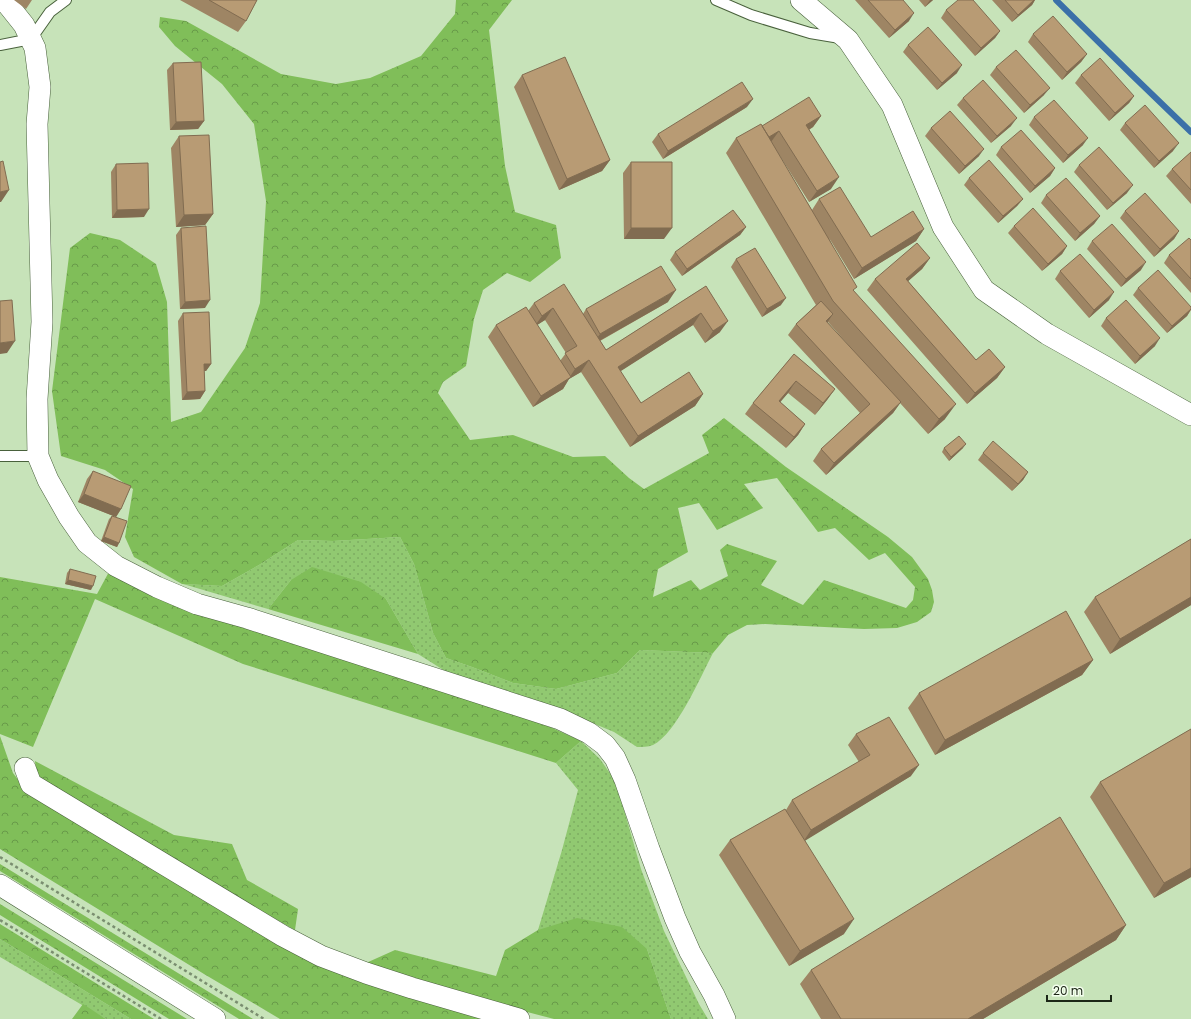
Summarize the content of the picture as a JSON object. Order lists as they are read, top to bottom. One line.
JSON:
{"scale_bar":"20 m"}
